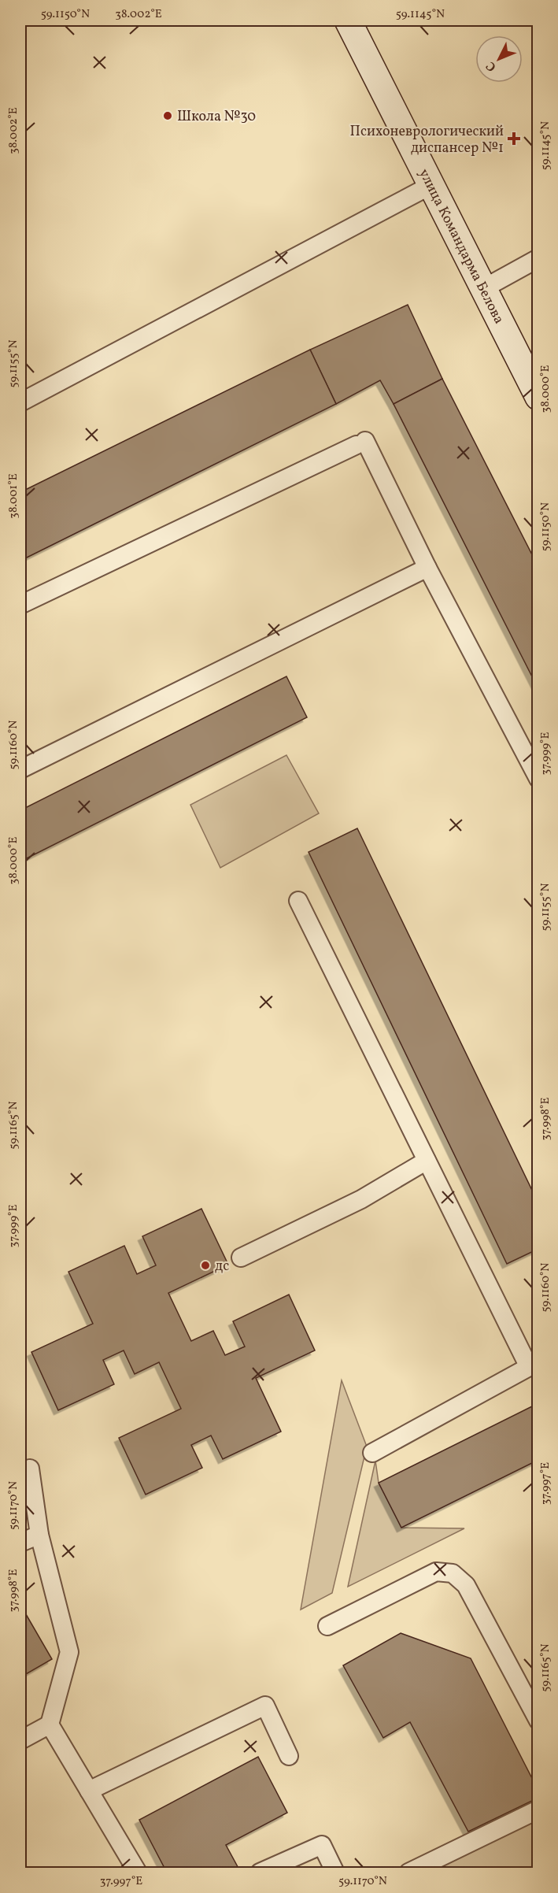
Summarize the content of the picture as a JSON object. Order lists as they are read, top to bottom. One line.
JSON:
{"streets":{"main road":["улица Командарма Белова"]},"places":{"other":["Школа №30","дс"],"health":["Психоневрологический диспансер №1"]},"north":"bottom left","coordinates":["59.1150°N","38.002°E","59.1145°N","59.1155°N","38.000°E","38.001°E","59.1160°N","37.999°E","37.998°E","59.1165°N","37.997°E","59.1170°N"]}
